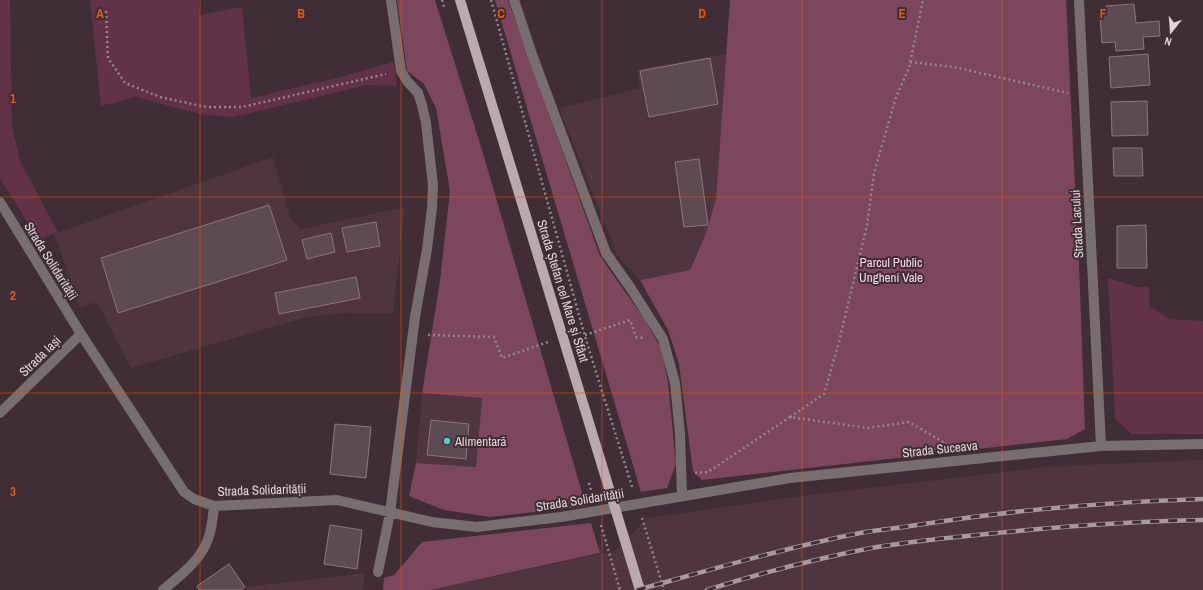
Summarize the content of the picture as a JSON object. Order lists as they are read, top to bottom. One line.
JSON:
{"streets":{"main road":["Strada Ștefan cel Mare și Sfânt"],"street":["Strada Lacului","Strada Solidarității","Strada Iași","Strada Suceava"]},"crossings":[["Strada Lacului","Strada Suceava"],["Strada Solidarității","Strada Iași"],["Strada Solidarității","Strada Suceava"]],"parks":["Parcul Public Ungheni Vale"],"places":["Alimentară"],"north":"bottom","grid":{"columns":["A","B","C","D","E","F"],"rows":["1","2","3"]}}
